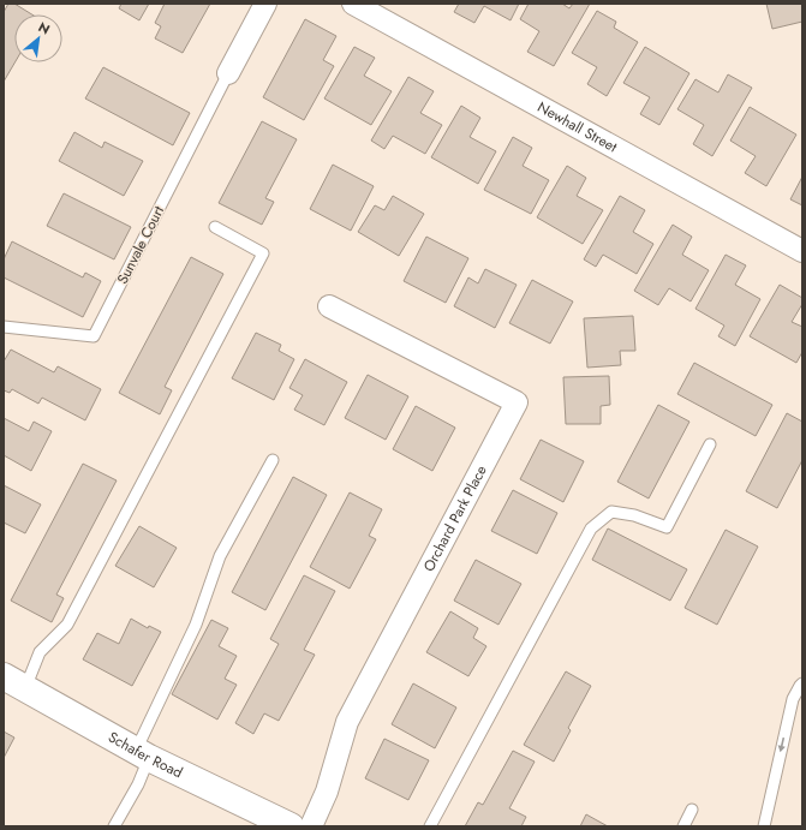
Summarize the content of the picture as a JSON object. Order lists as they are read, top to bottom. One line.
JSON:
{"streets":{"street":["Newhall Street","Orchard Park Place","Schafer Road"],"lane":["Sunvale Court"]},"north":"top right"}
